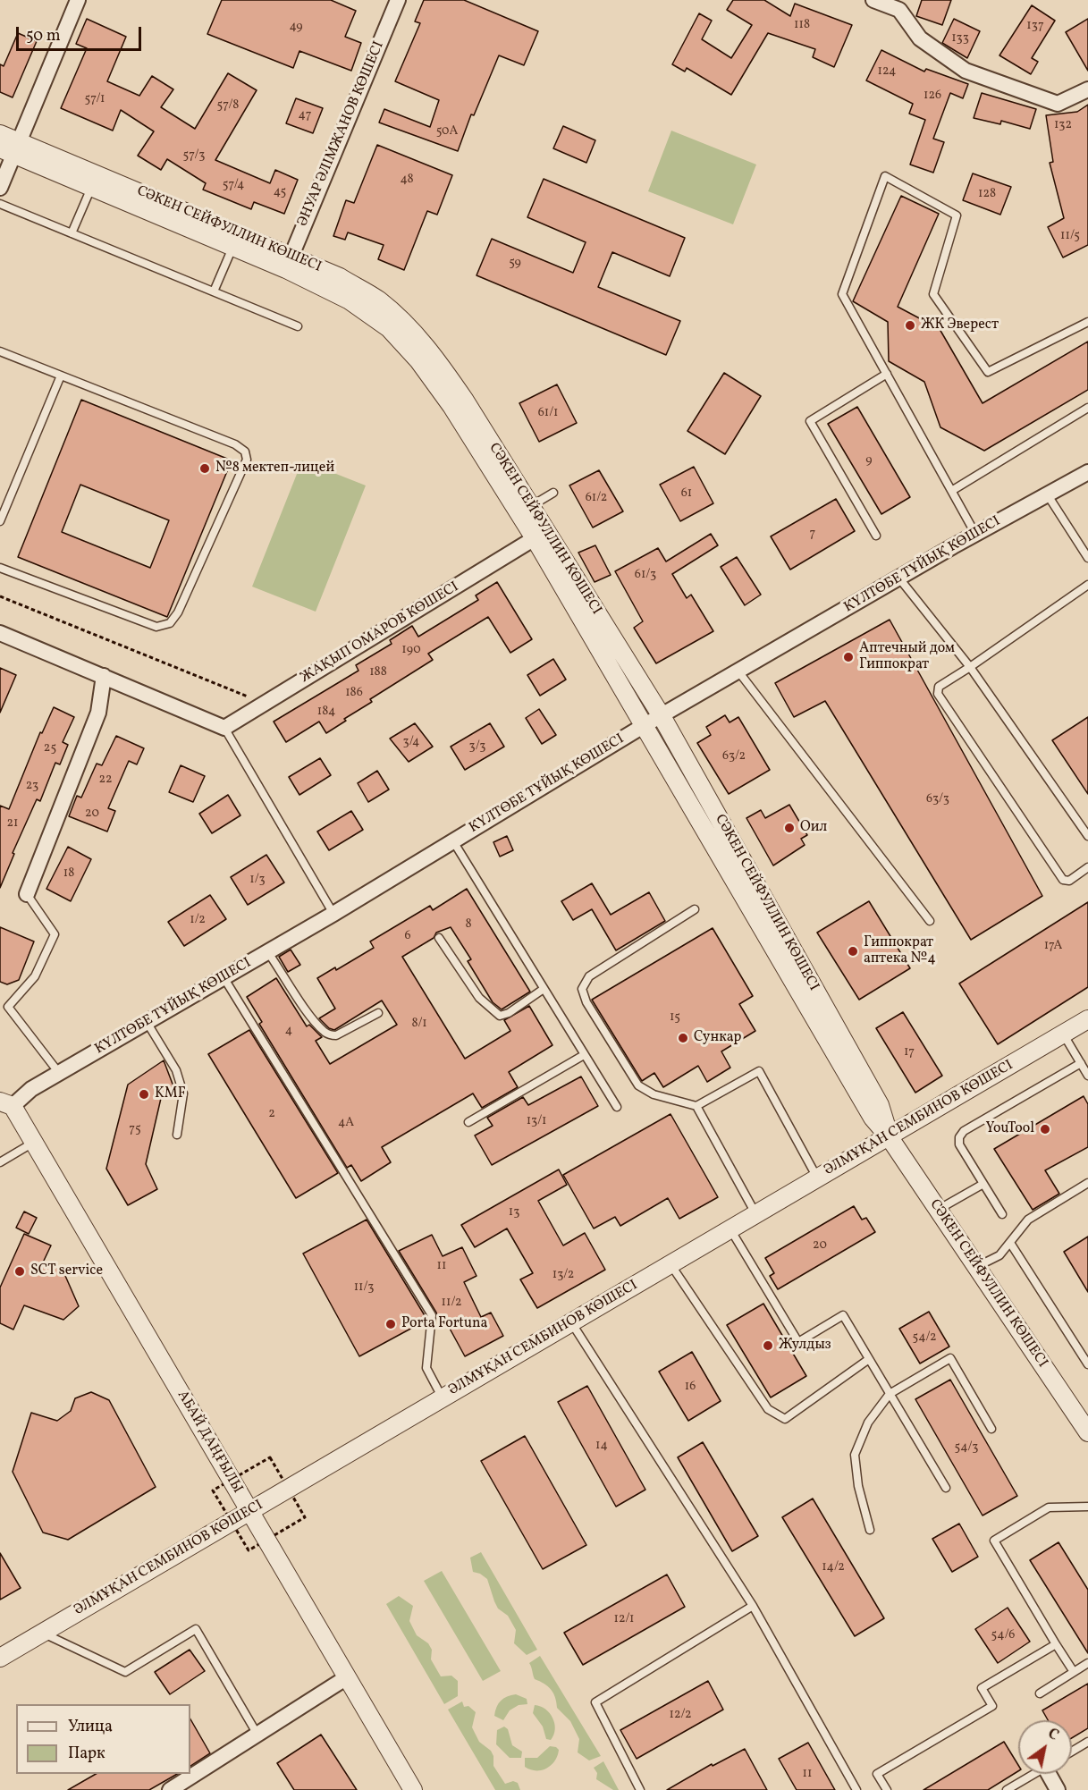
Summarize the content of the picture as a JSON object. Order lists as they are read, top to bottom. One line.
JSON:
{"streets":{"street":["ӘНУАР ӘЛІМЖАНОВ КӨШЕСІ","СӘКЕН СЕЙФУЛЛИН КӨШЕСІ","КҮЛТӨБЕ ТҰЙЫҚ КӨШЕСІ","ЖАҚЫП ОМАРОВ КӨШЕСІ","ӘЛМҰҚАН СЕМБИНОВ КӨШЕСІ","АБАЙ ДАҢҒЫЛЫ"]},"crossings":[["ӘНУАР ӘЛІМЖАНОВ КӨШЕСІ","СӘКЕН СЕЙФУЛЛИН КӨШЕСІ"],["СӘКЕН СЕЙФУЛЛИН КӨШЕСІ","КҮЛТӨБЕ ТҰЙЫҚ КӨШЕСІ"],["СӘКЕН СЕЙФУЛЛИН КӨШЕСІ","ЖАҚЫП ОМАРОВ КӨШЕСІ"],["СӘКЕН СЕЙФУЛЛИН КӨШЕСІ","ӘЛМҰҚАН СЕМБИНОВ КӨШЕСІ"],["КҮЛТӨБЕ ТҰЙЫҚ КӨШЕСІ","АБАЙ ДАҢҒЫЛЫ"],["ӘЛМҰҚАН СЕМБИНОВ КӨШЕСІ","АБАЙ ДАҢҒЫЛЫ"]],"places":["ЖК Эверест","№8 мектеп-лицей","Аптечный дом Гиппократ","Оил","Гиппократ аптека №4","Сункар","KMF","YouTool","SCT service","Porta Fortuna","Жулдыз"],"house_numbers":["118","137","49","133","124","126","57/1","57/8","47","132","50А","57/3","48","57/4","45","128","11/5","59","61/1","9","61","61/2","7","61/3","190","188","186","184","3/4","3/3","25","63/2","22","23","63/3","20","21","18","1/3","1/2","8","6","17А","15","8/1","4","17","2","13/1","4А","75","13","20","11","13/2","11/3","11/2","54/2","16","14","54/3","14/2","12/1","54/6","12/2","11"],"legend":["Улица","Парк"],"scale_bar":"50 m","north":"top right"}
